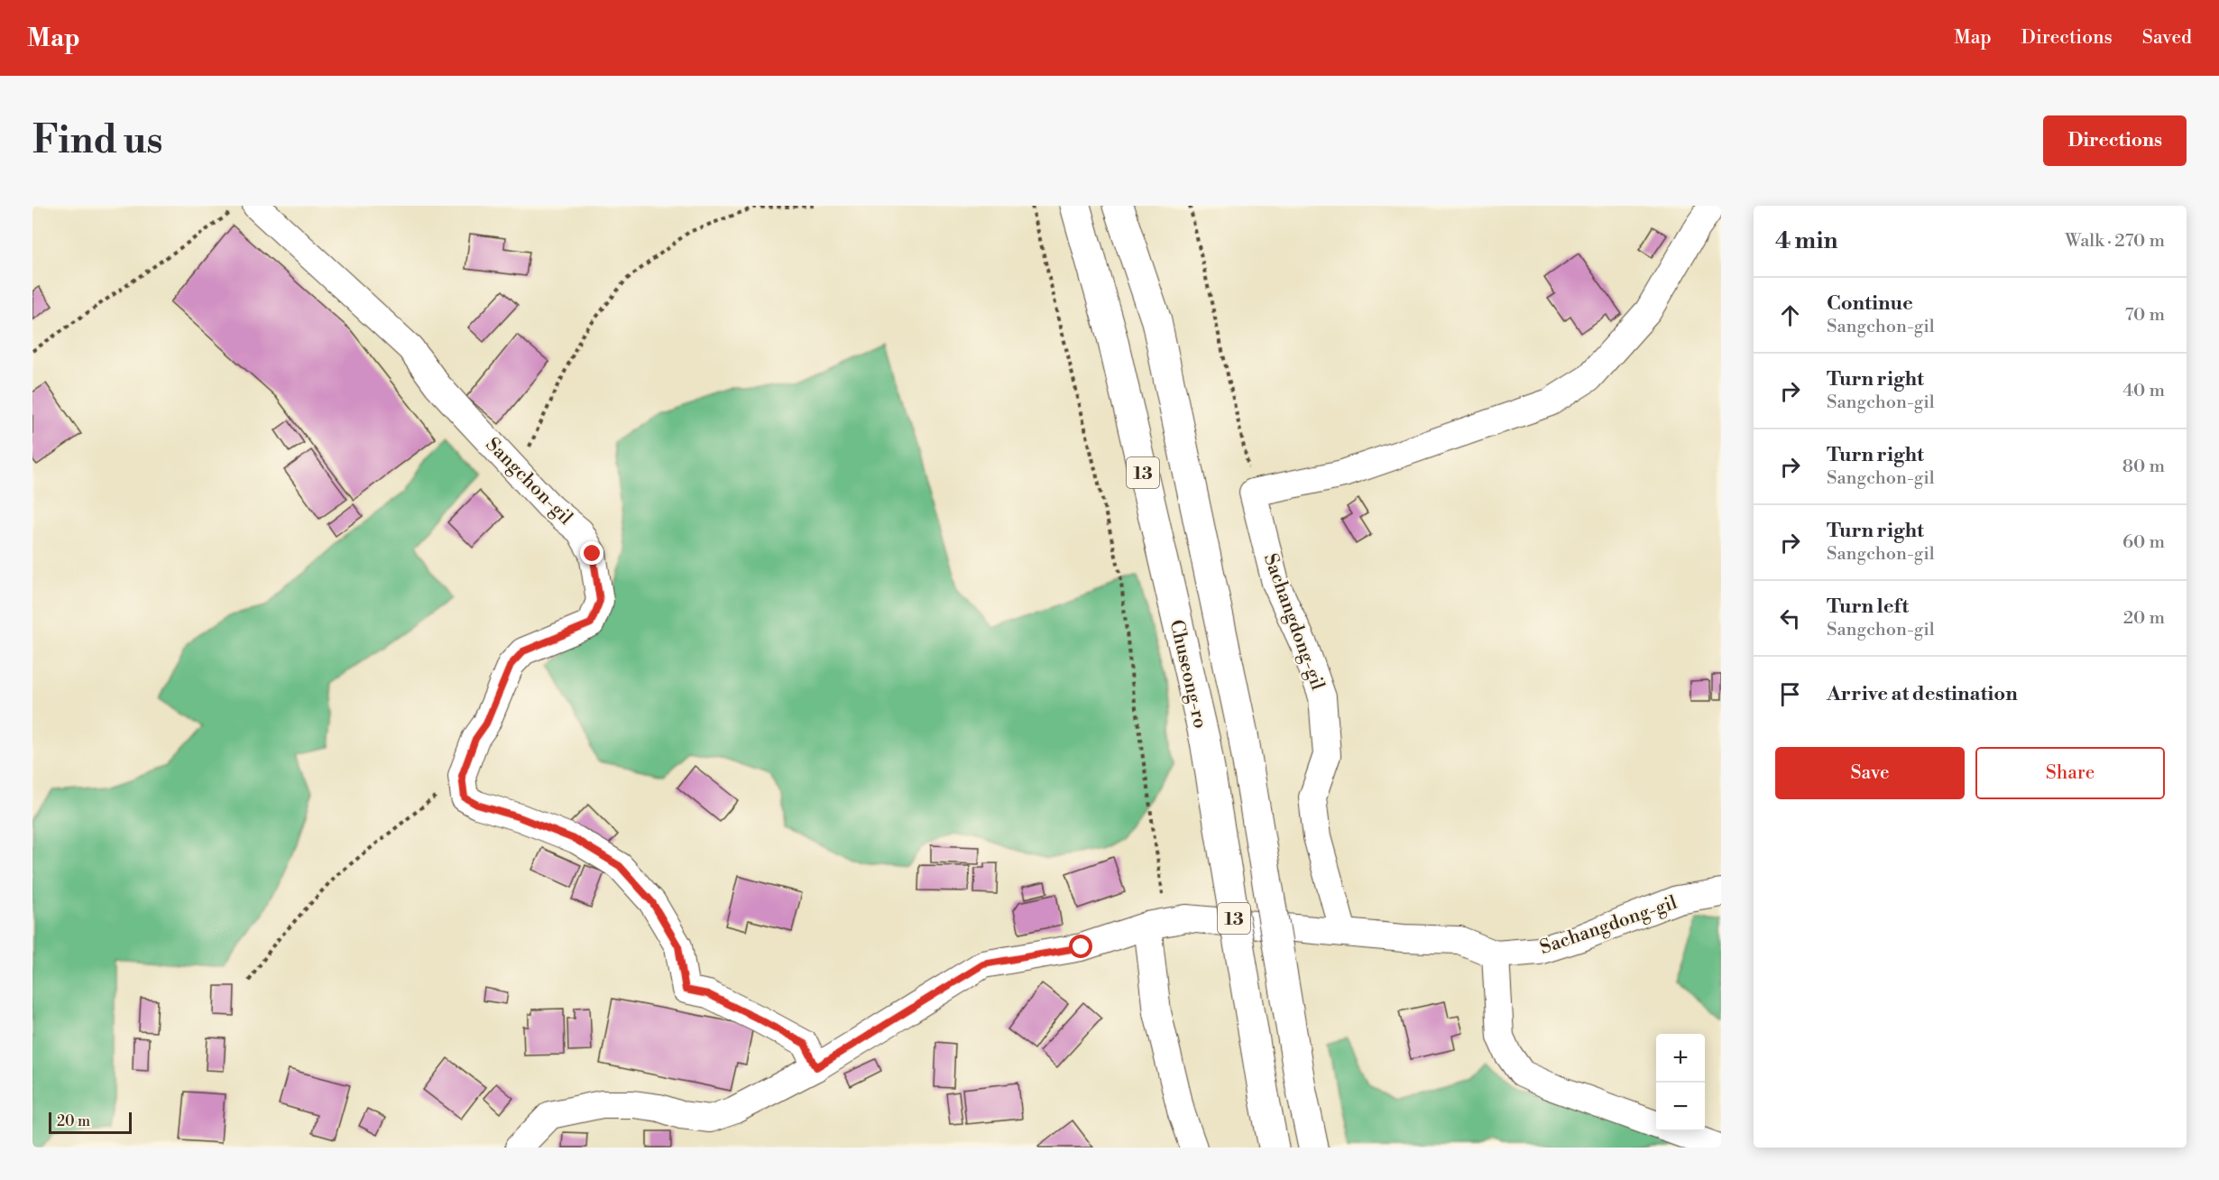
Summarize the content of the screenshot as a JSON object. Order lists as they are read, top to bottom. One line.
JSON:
{"streets":{"main road":["13","Chuseong-ro"],"street":["Sangchon-gil","Sachangdong-gil"]},"scale_bar":"20 m","page":{"header":"Map","nav":["Map","Directions","Saved"],"buttons":["Directions",["Save","Share"]],"title":"Find us","heading":["4 min","Walk · 270 m"],"list":[["Continue","Sangchon-gil","70 m"],["Turn right","Sangchon-gil","40 m"],["Turn right","Sangchon-gil","80 m"],["Turn right","Sangchon-gil","60 m"],["Turn left","Sangchon-gil","20 m"],"Arrive at destination"],"map_buttons":["+","−"],"scale":"20 m"}}
